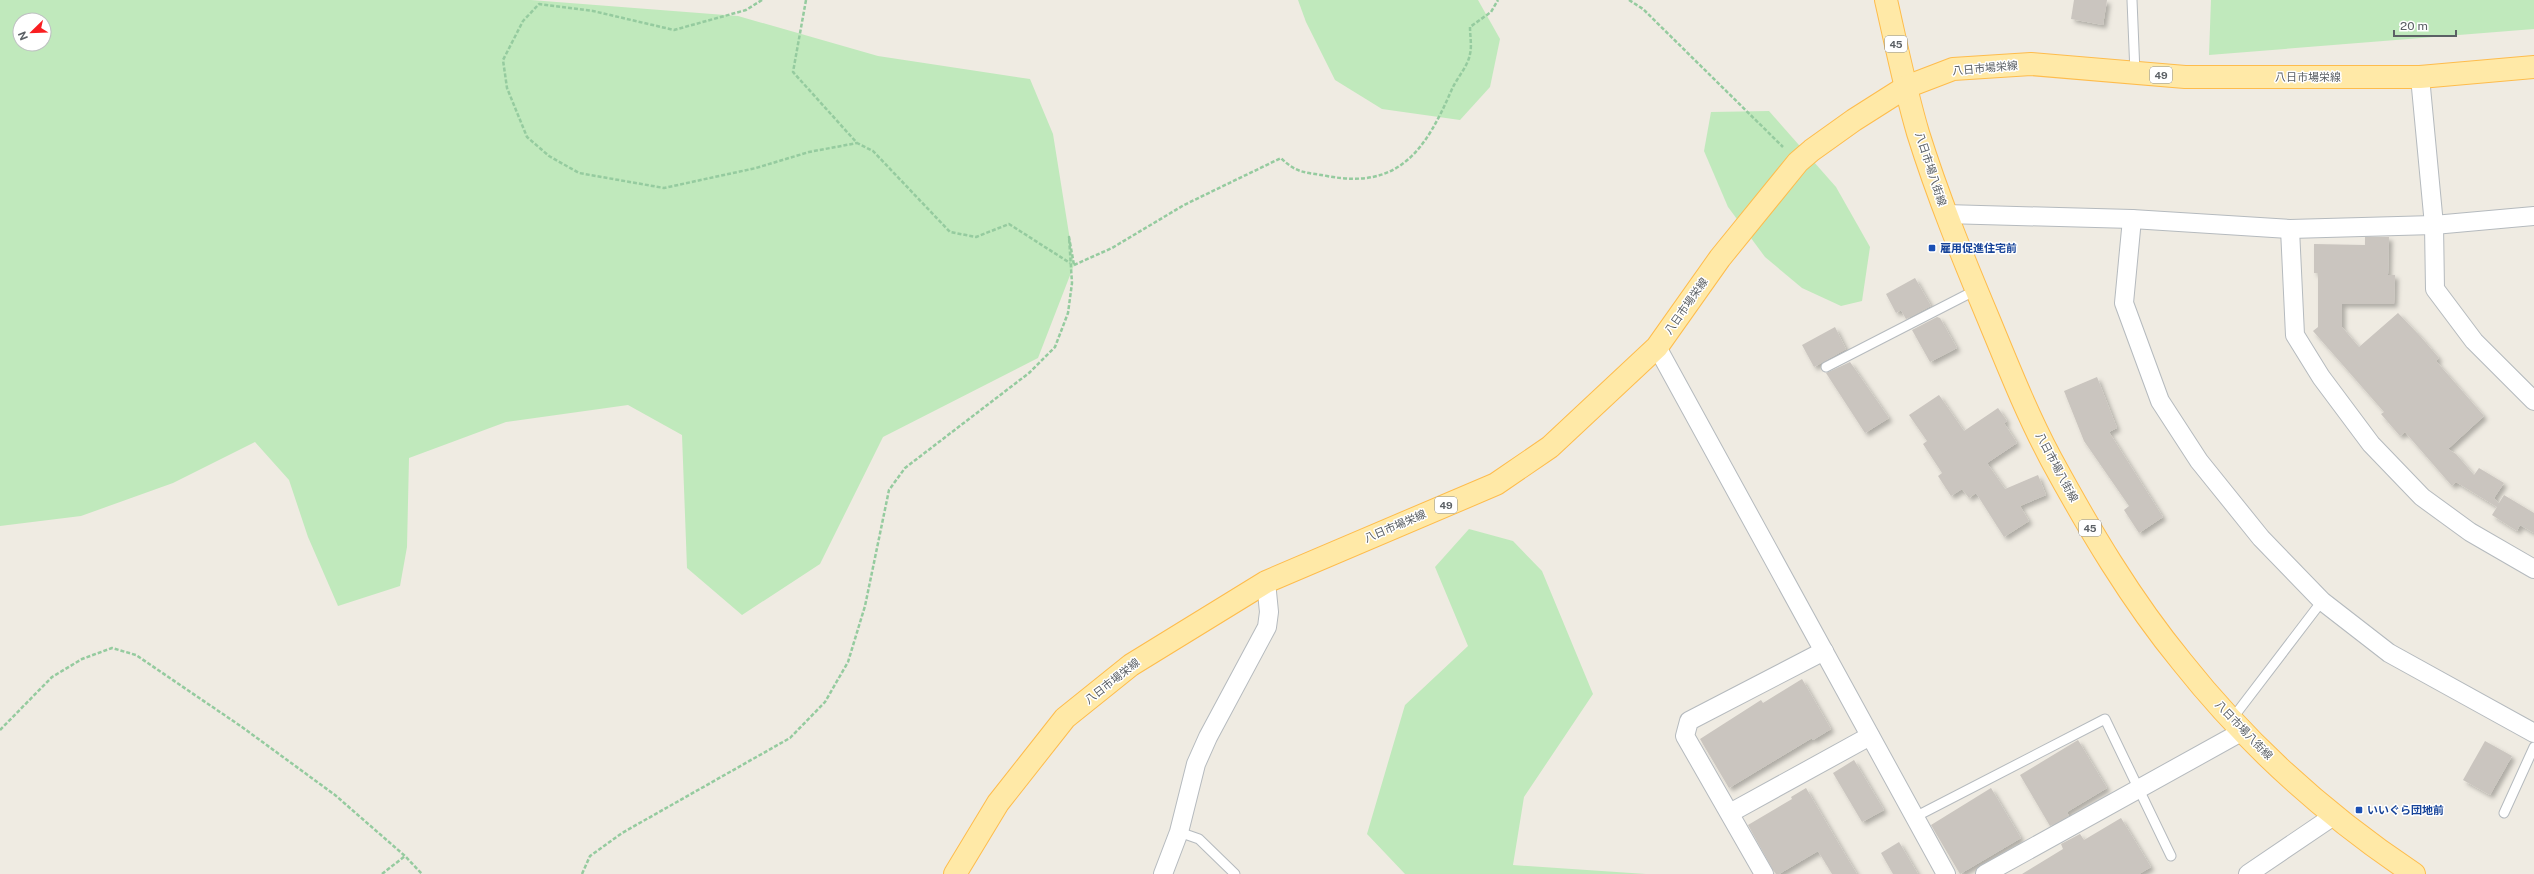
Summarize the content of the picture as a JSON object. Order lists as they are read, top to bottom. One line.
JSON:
{"streets":{"main road":["45","八日市場栄線","49","八日市場八街線"]},"crossings":[["八日市場栄線","八日市場八街線"]],"places":{"transit":["雇用促進住宅前","いいぐら団地前"]},"scale_bar":"20 m","north":"bottom left"}
